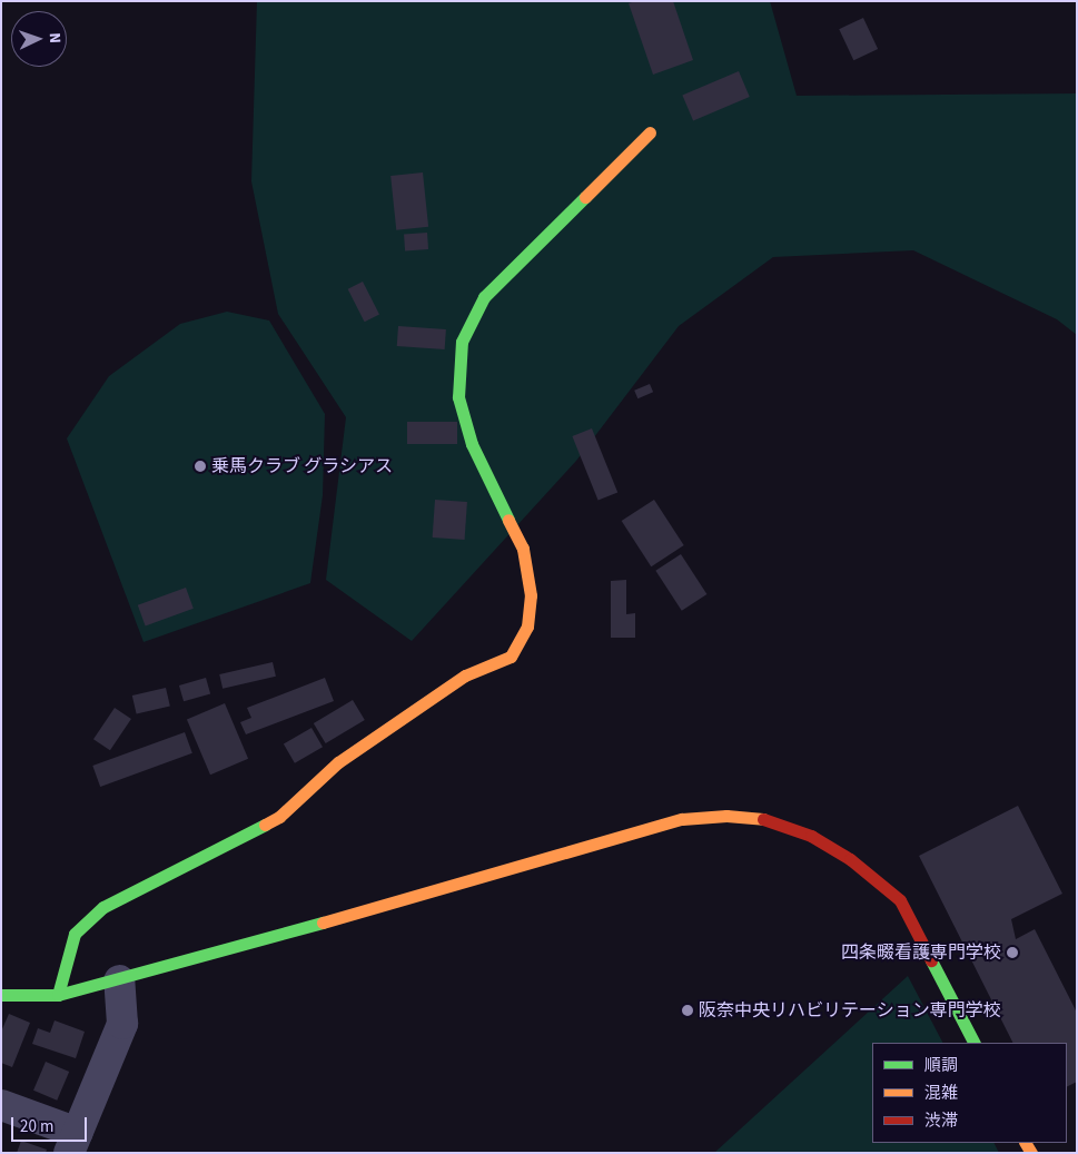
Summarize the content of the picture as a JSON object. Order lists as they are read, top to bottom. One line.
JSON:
{"places":["乗馬クラブ グラシアス","四条畷看護専門学校","阪奈中央リハビリテーション専門学校"],"legend":["順調","混雑","渋滞"],"scale_bar":"20 m","north":"right"}
